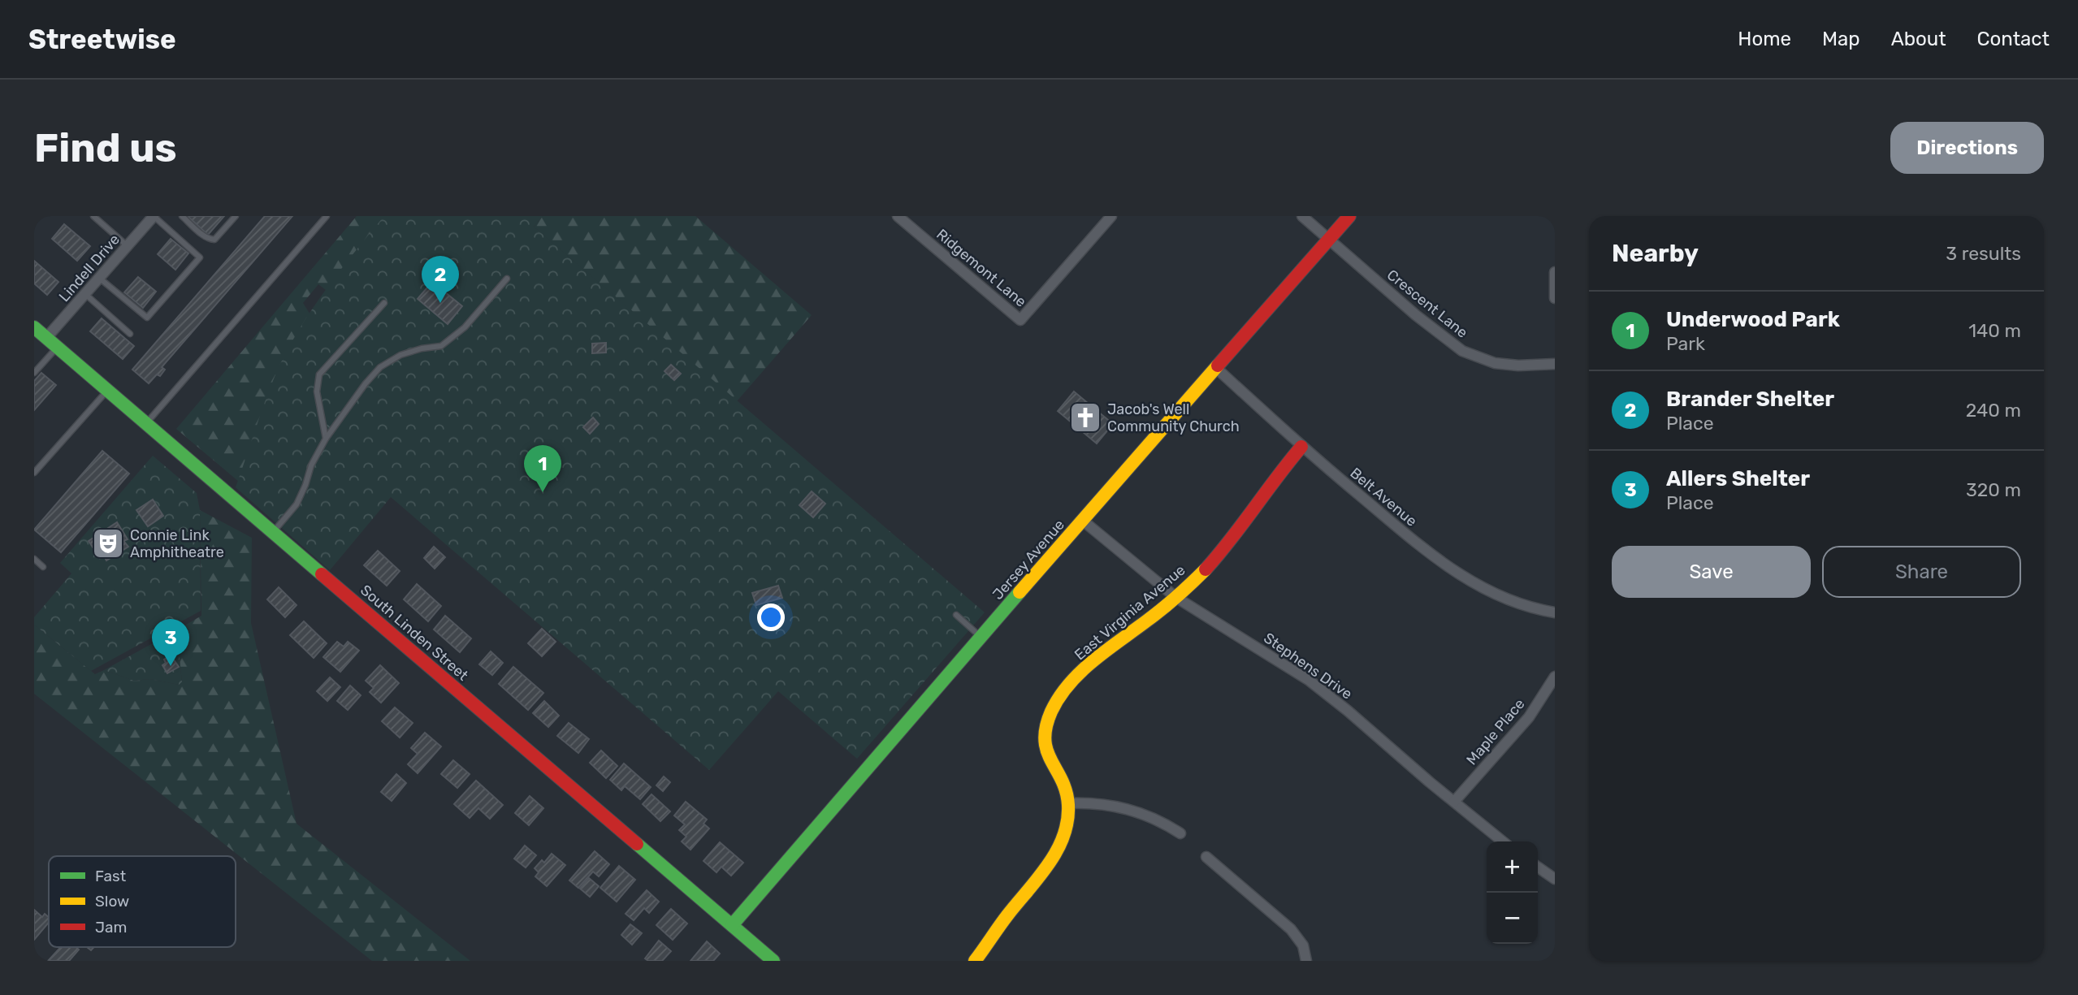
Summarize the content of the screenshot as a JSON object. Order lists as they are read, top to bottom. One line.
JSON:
{"streets":{"street":["Lindell Drive","Ridgemont Lane","Crescent Lane","Belt Avenue","Jersey Avenue","East Virginia Avenue","South Linden Street","Stephens Drive","Maple Place"]},"crossings":[["Lindell Drive","South Linden Street"],["Crescent Lane","Jersey Avenue"],["Belt Avenue","Jersey Avenue"],["Belt Avenue","East Virginia Avenue"],["Jersey Avenue","South Linden Street"],["Jersey Avenue","Stephens Drive"],["East Virginia Avenue","Stephens Drive"],["Stephens Drive","Maple Place"]],"places":{"church":["Jacob's Well Community Church"],"theatre":["Connie Link Amphitheatre"]},"legend":["Fast","Slow","Jam"],"page":{"header":"Streetwise","nav":["Home","Map","About","Contact"],"buttons":["Directions",["Save","Share"]],"title":"Find us","heading":["Nearby","3 results"],"pins":["2","1","3"],"list":[{"mark":"1","name":"Underwood Park","note":"Park","value":"140 m"},{"mark":"2","name":"Brander Shelter","note":"Place","value":"240 m"},{"mark":"3","name":"Allers Shelter","note":"Place","value":"320 m"}],"map_buttons":["+","−"]}}
